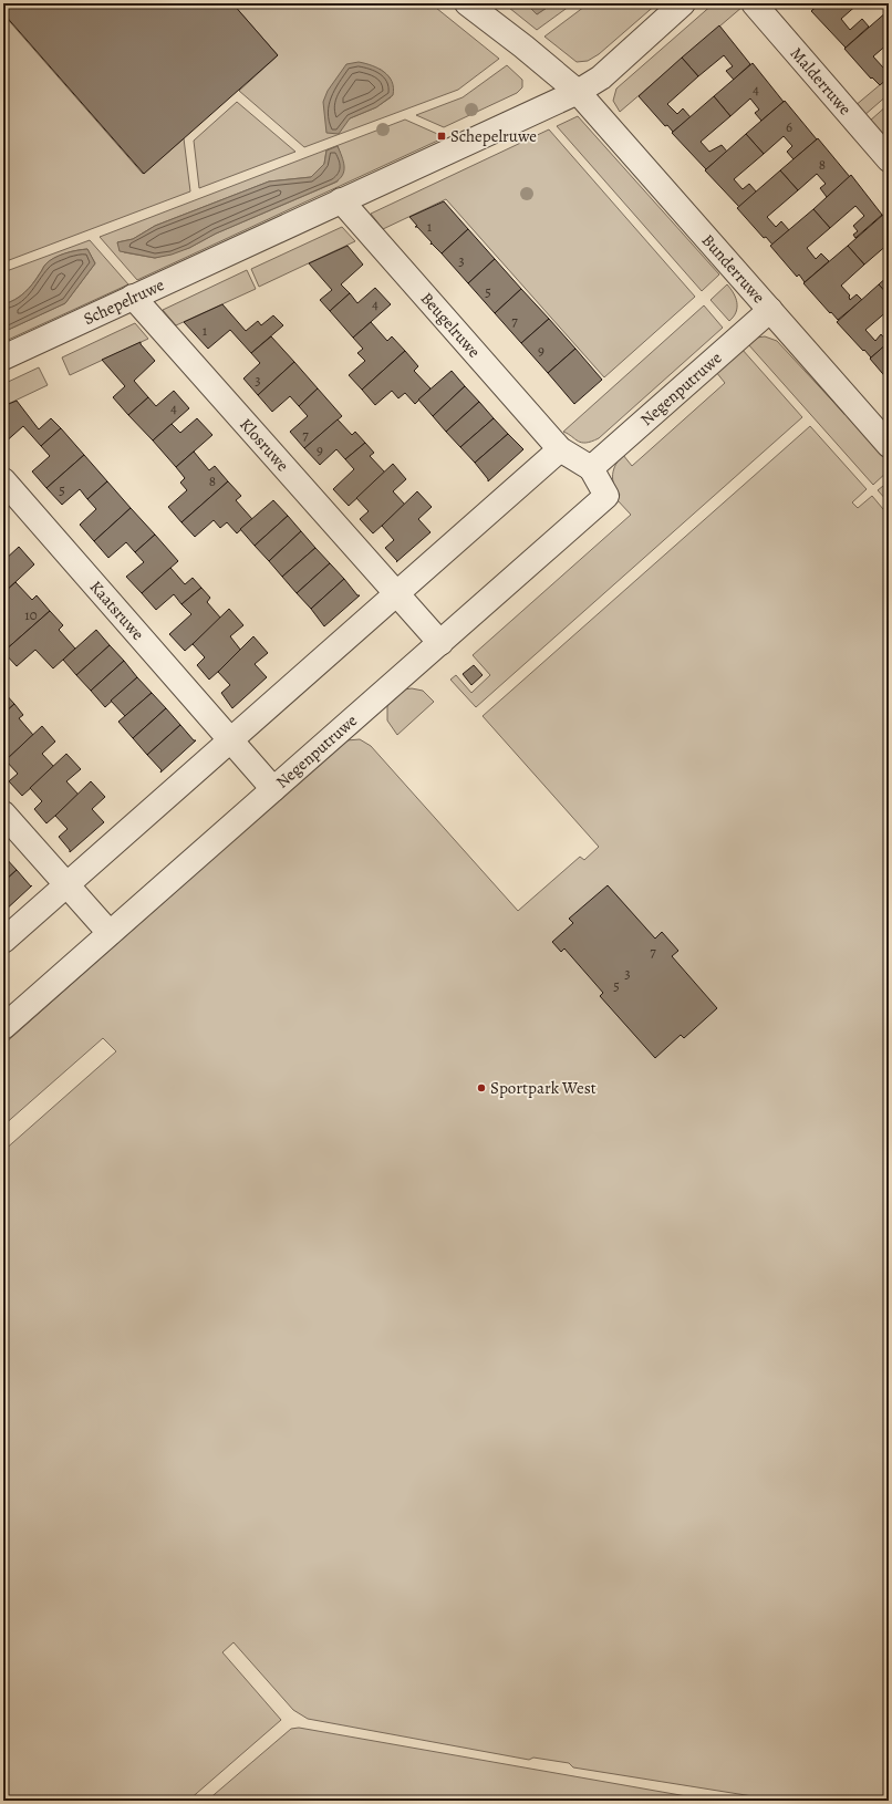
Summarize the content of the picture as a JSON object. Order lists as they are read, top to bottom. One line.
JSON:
{"streets":{"street":["Malderruwe","Bunderruwe","Schepelruwe","Beugelruwe","Negenputruwe","Klosruwe","Kaatsruwe"]},"crossings":[["Bunderruwe","Schepelruwe"],["Bunderruwe","Negenputruwe"],["Schepelruwe","Beugelruwe"],["Schepelruwe","Klosruwe"],["Beugelruwe","Negenputruwe"],["Negenputruwe","Klosruwe"],["Negenputruwe","Kaatsruwe"]],"places":{"transit":["Schepelruwe"],"other":["Sportpark West"]},"house_numbers":["4","6","8","1","3","5","4","7","1","9","3","4","7","9","8","5","10","7","3","5"]}
